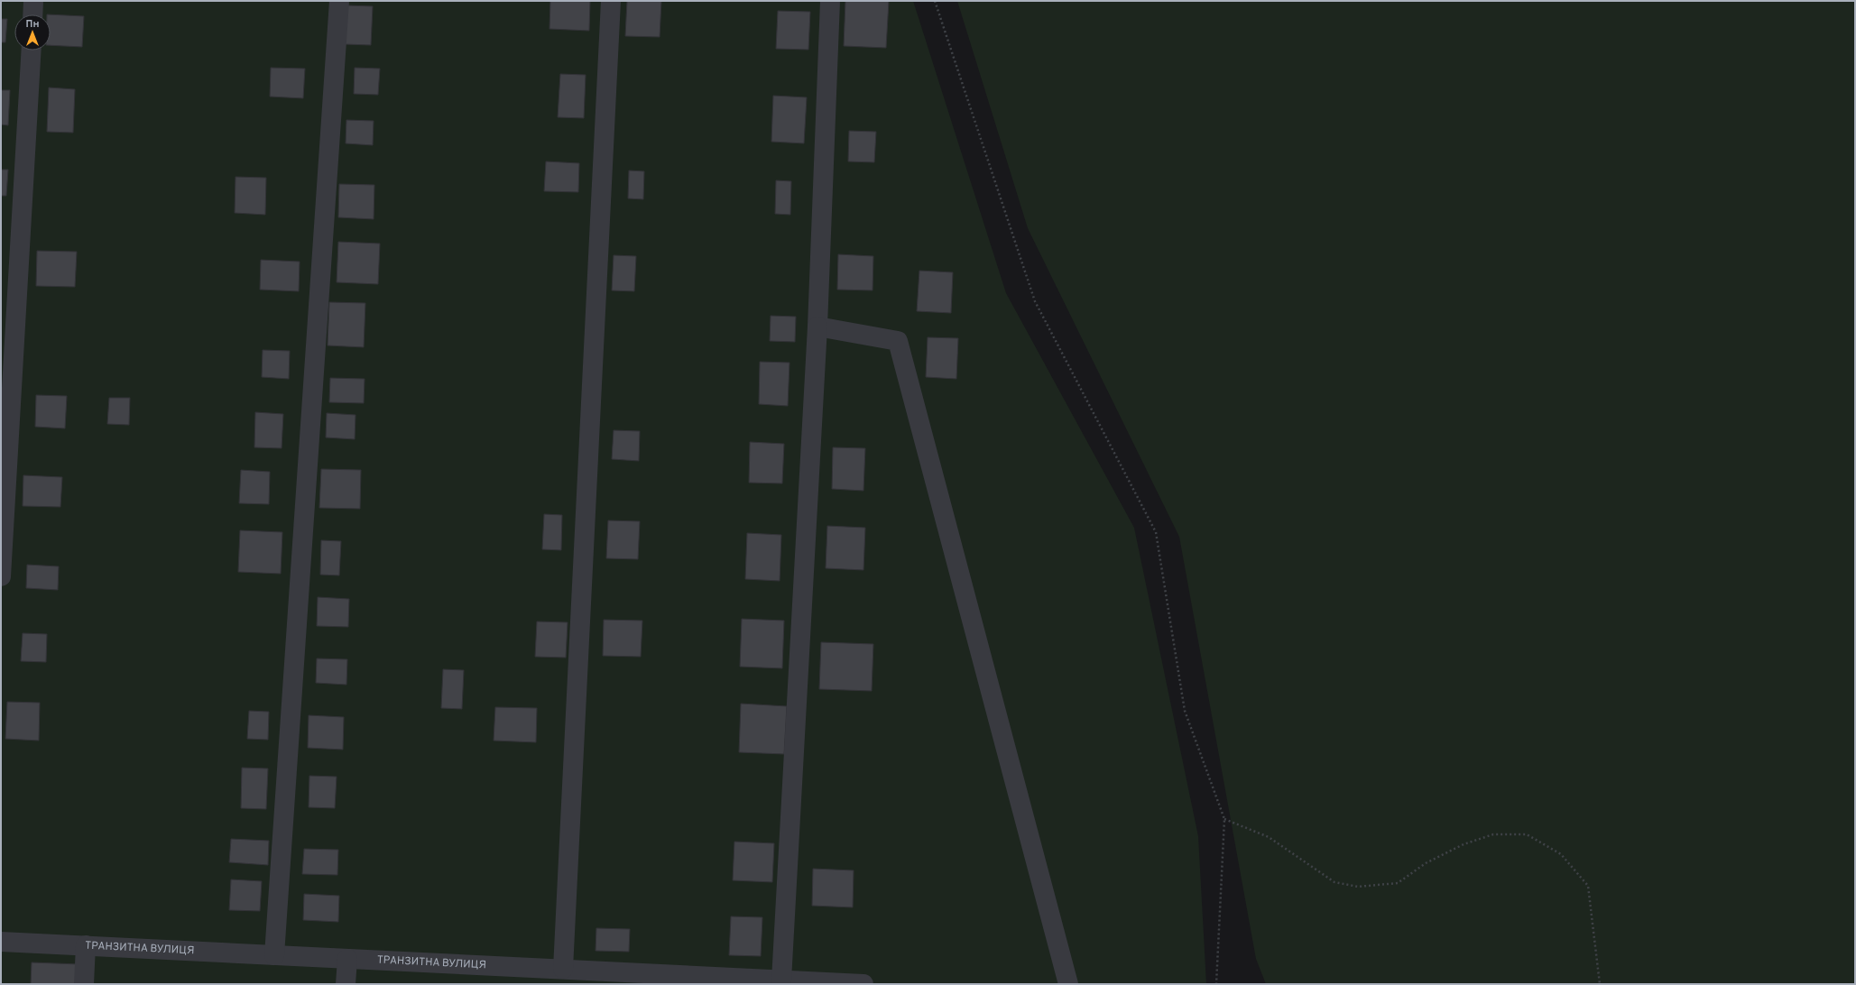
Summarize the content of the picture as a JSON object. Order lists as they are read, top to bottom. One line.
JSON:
{"streets":{"street":["ТРАНЗИТНА ВУЛИЦЯ"]},"north":"top"}
